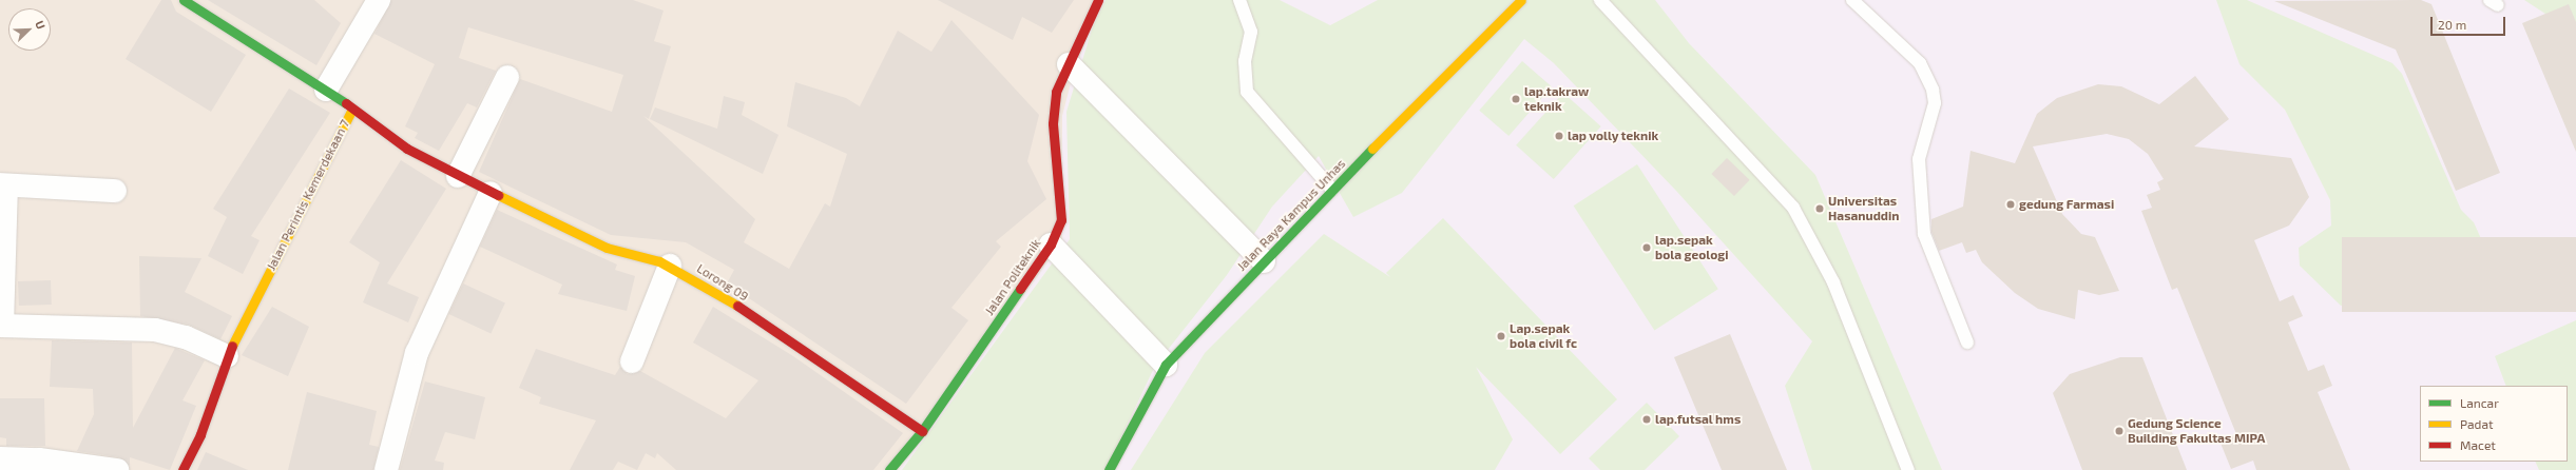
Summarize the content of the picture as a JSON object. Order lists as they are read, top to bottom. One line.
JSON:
{"streets":{"street":["Jalan Perintis Kemerdekaan 7","Jalan Raya Kampus Unhas","Jalan Politeknik","Lorong 09"]},"crossings":[["Jalan Perintis Kemerdekaan 7","Lorong 09"],["Jalan Politeknik","Lorong 09"]],"places":["lap.takraw teknik","lap volly teknik","gedung Farmasi","Universitas Hasanuddin","lap.sepak bola geologi","Lap.sepak bola civil fc","lap.futsal hms","Gedung Science Building Fakultas MIPA"],"legend":["Lancar","Padat","Macet"],"scale_bar":"20 m","north":"top right"}
